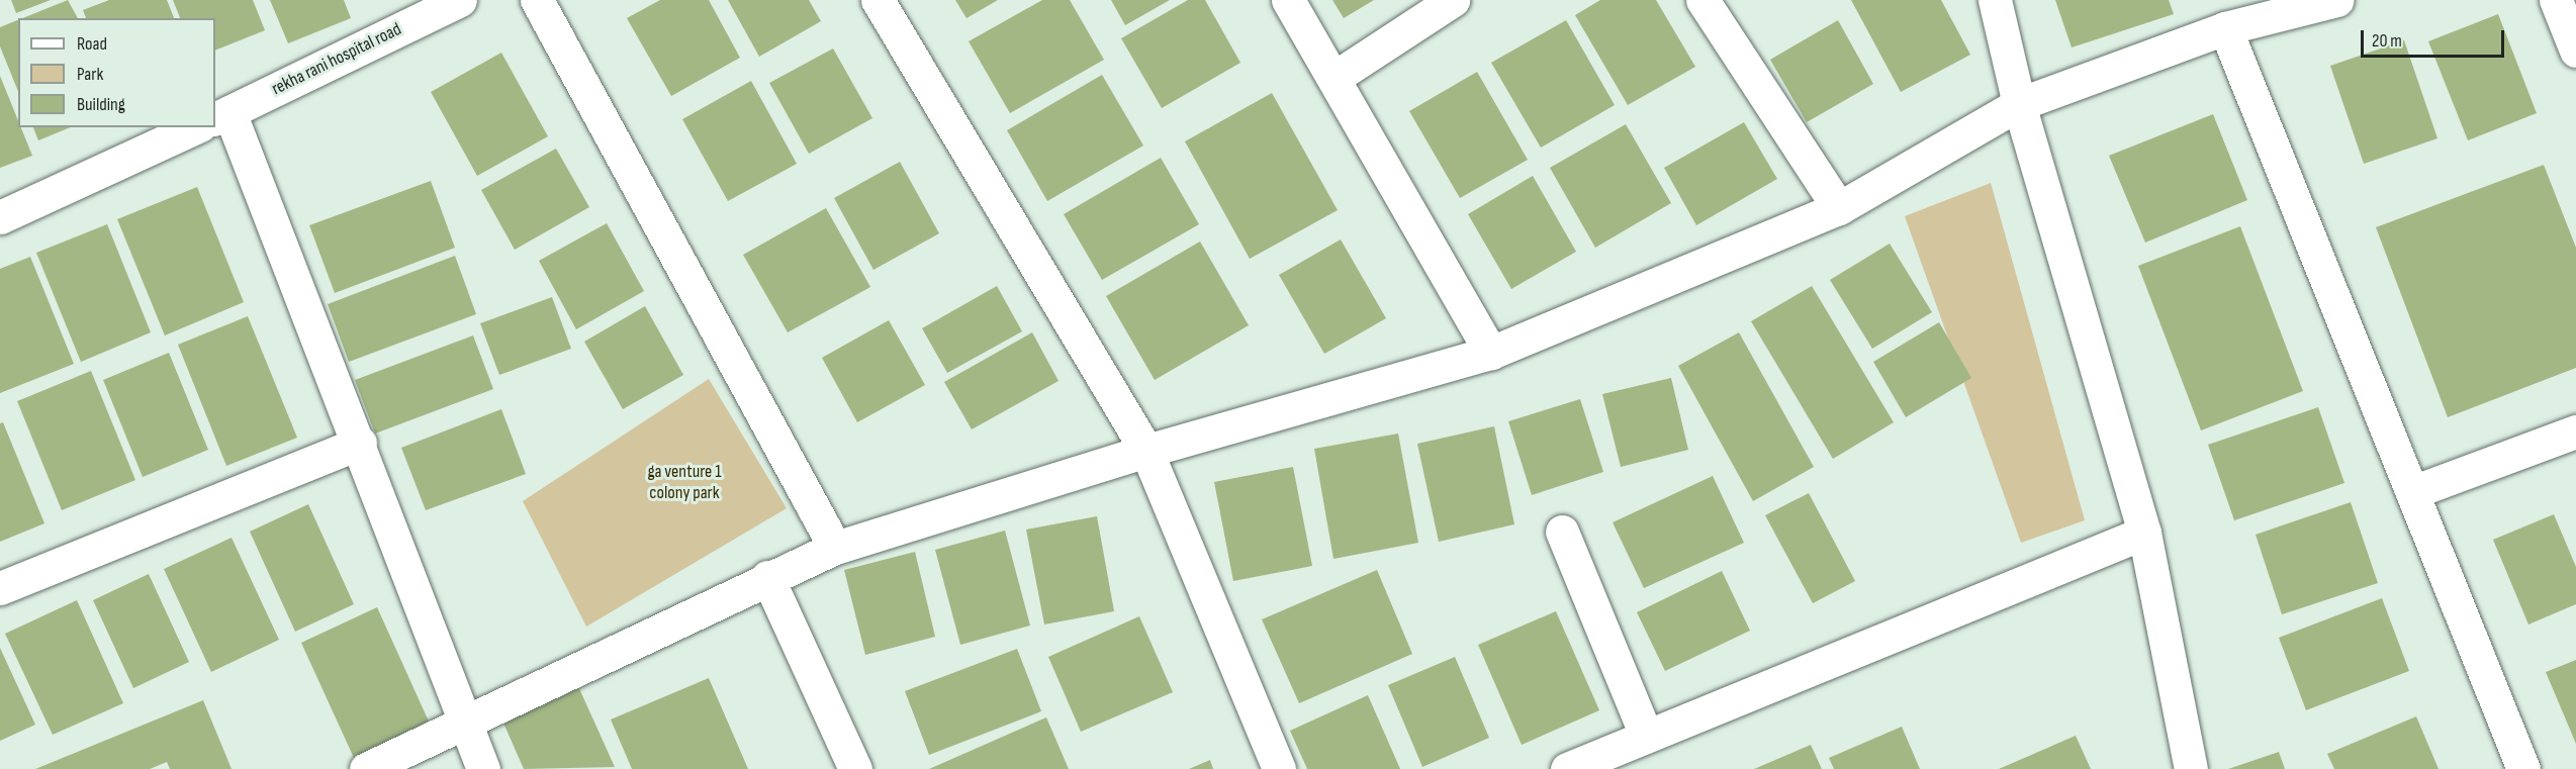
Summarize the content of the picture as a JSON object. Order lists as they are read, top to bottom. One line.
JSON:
{"streets":{"street":["rekha rani hospital road"]},"parks":["ga venture 1 colony park"],"legend":["Road","Park","Building"],"scale_bar":"20 m"}
